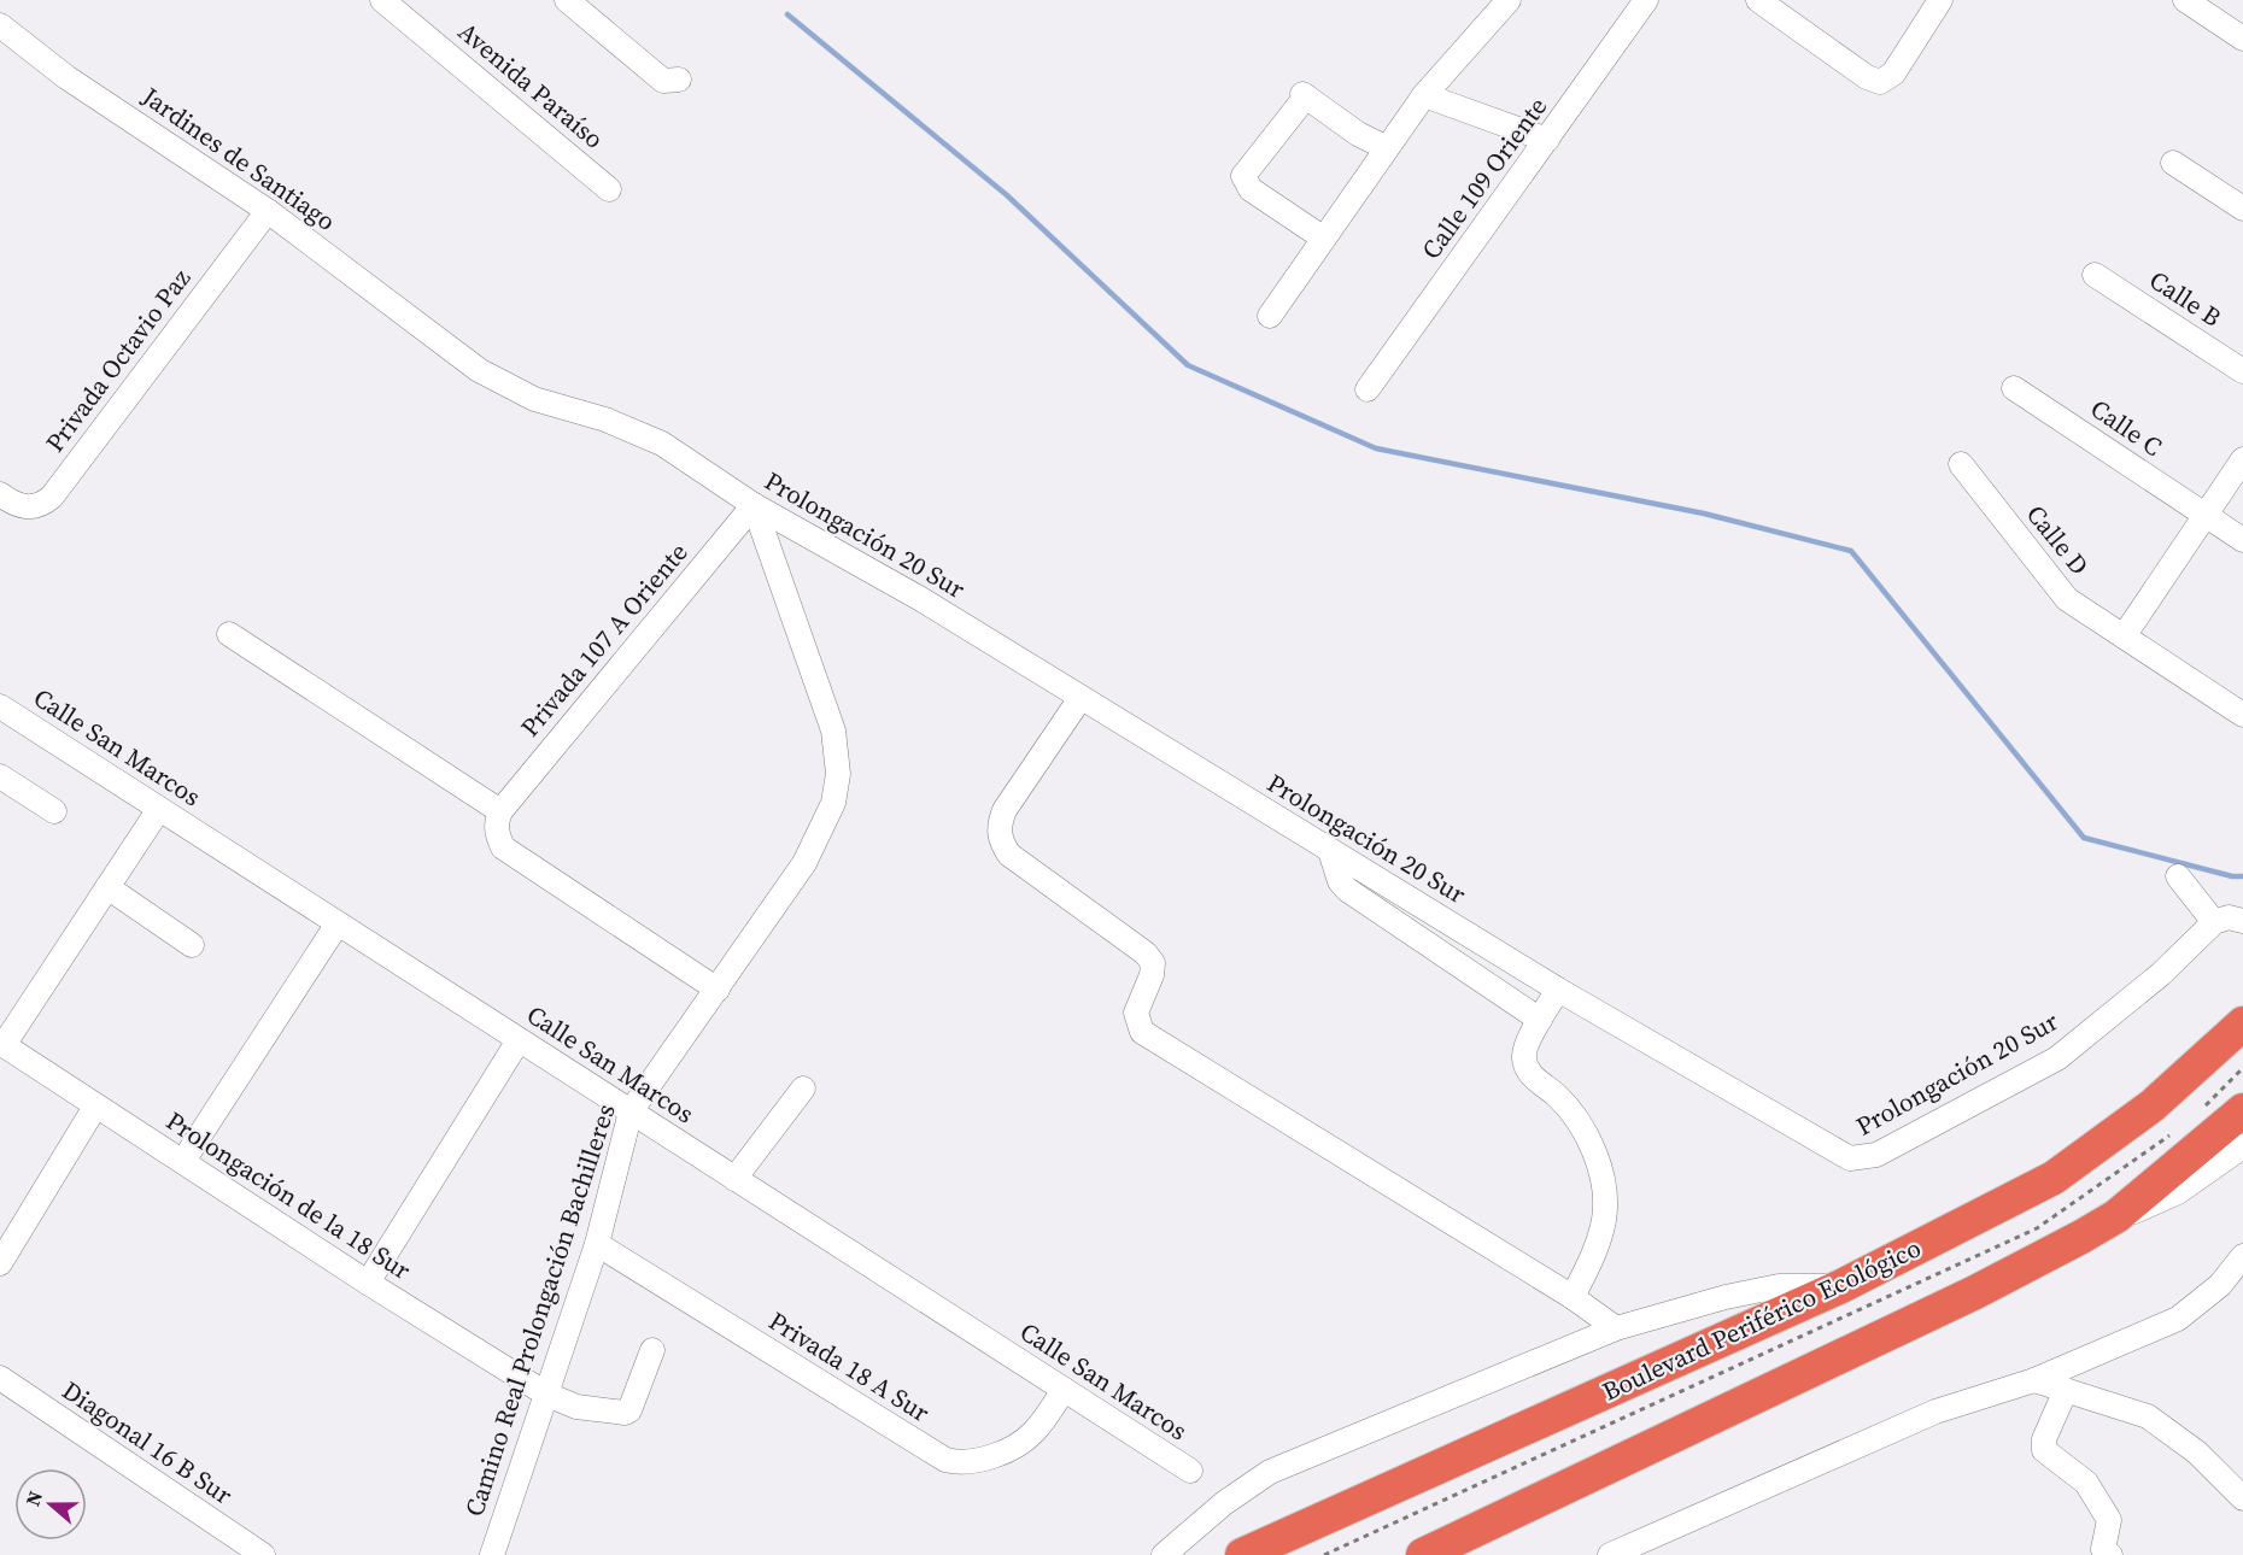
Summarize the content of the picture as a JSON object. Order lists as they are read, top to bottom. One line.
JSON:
{"streets":{"highway":["Boulevard Periférico Ecológico"],"street":["Avenida Paraíso","Jardines de Santiago","Calle 109 Oriente","Calle B","Privada Octavio Paz","Calle C","Prolongación 20 Sur","Calle D","Privada 107 A Oriente","Calle San Marcos","Prolongación de la 18 Sur","Camino Real Prolongación Bachilleres","Privada 18 A Sur","Diagonal 16 B Sur"]},"crossings":[["Jardines de Santiago","Privada Octavio Paz"],["Jardines de Santiago","Prolongación 20 Sur"],["Prolongación 20 Sur","Privada 107 A Oriente"],["Prolongación 20 Sur","Camino Real Prolongación Bachilleres"],["Privada 107 A Oriente","Camino Real Prolongación Bachilleres"],["Calle San Marcos","Camino Real Prolongación Bachilleres"],["Calle San Marcos","Privada 18 A Sur"],["Prolongación de la 18 Sur","Camino Real Prolongación Bachilleres"],["Camino Real Prolongación Bachilleres","Privada 18 A Sur"]],"north":"left"}
